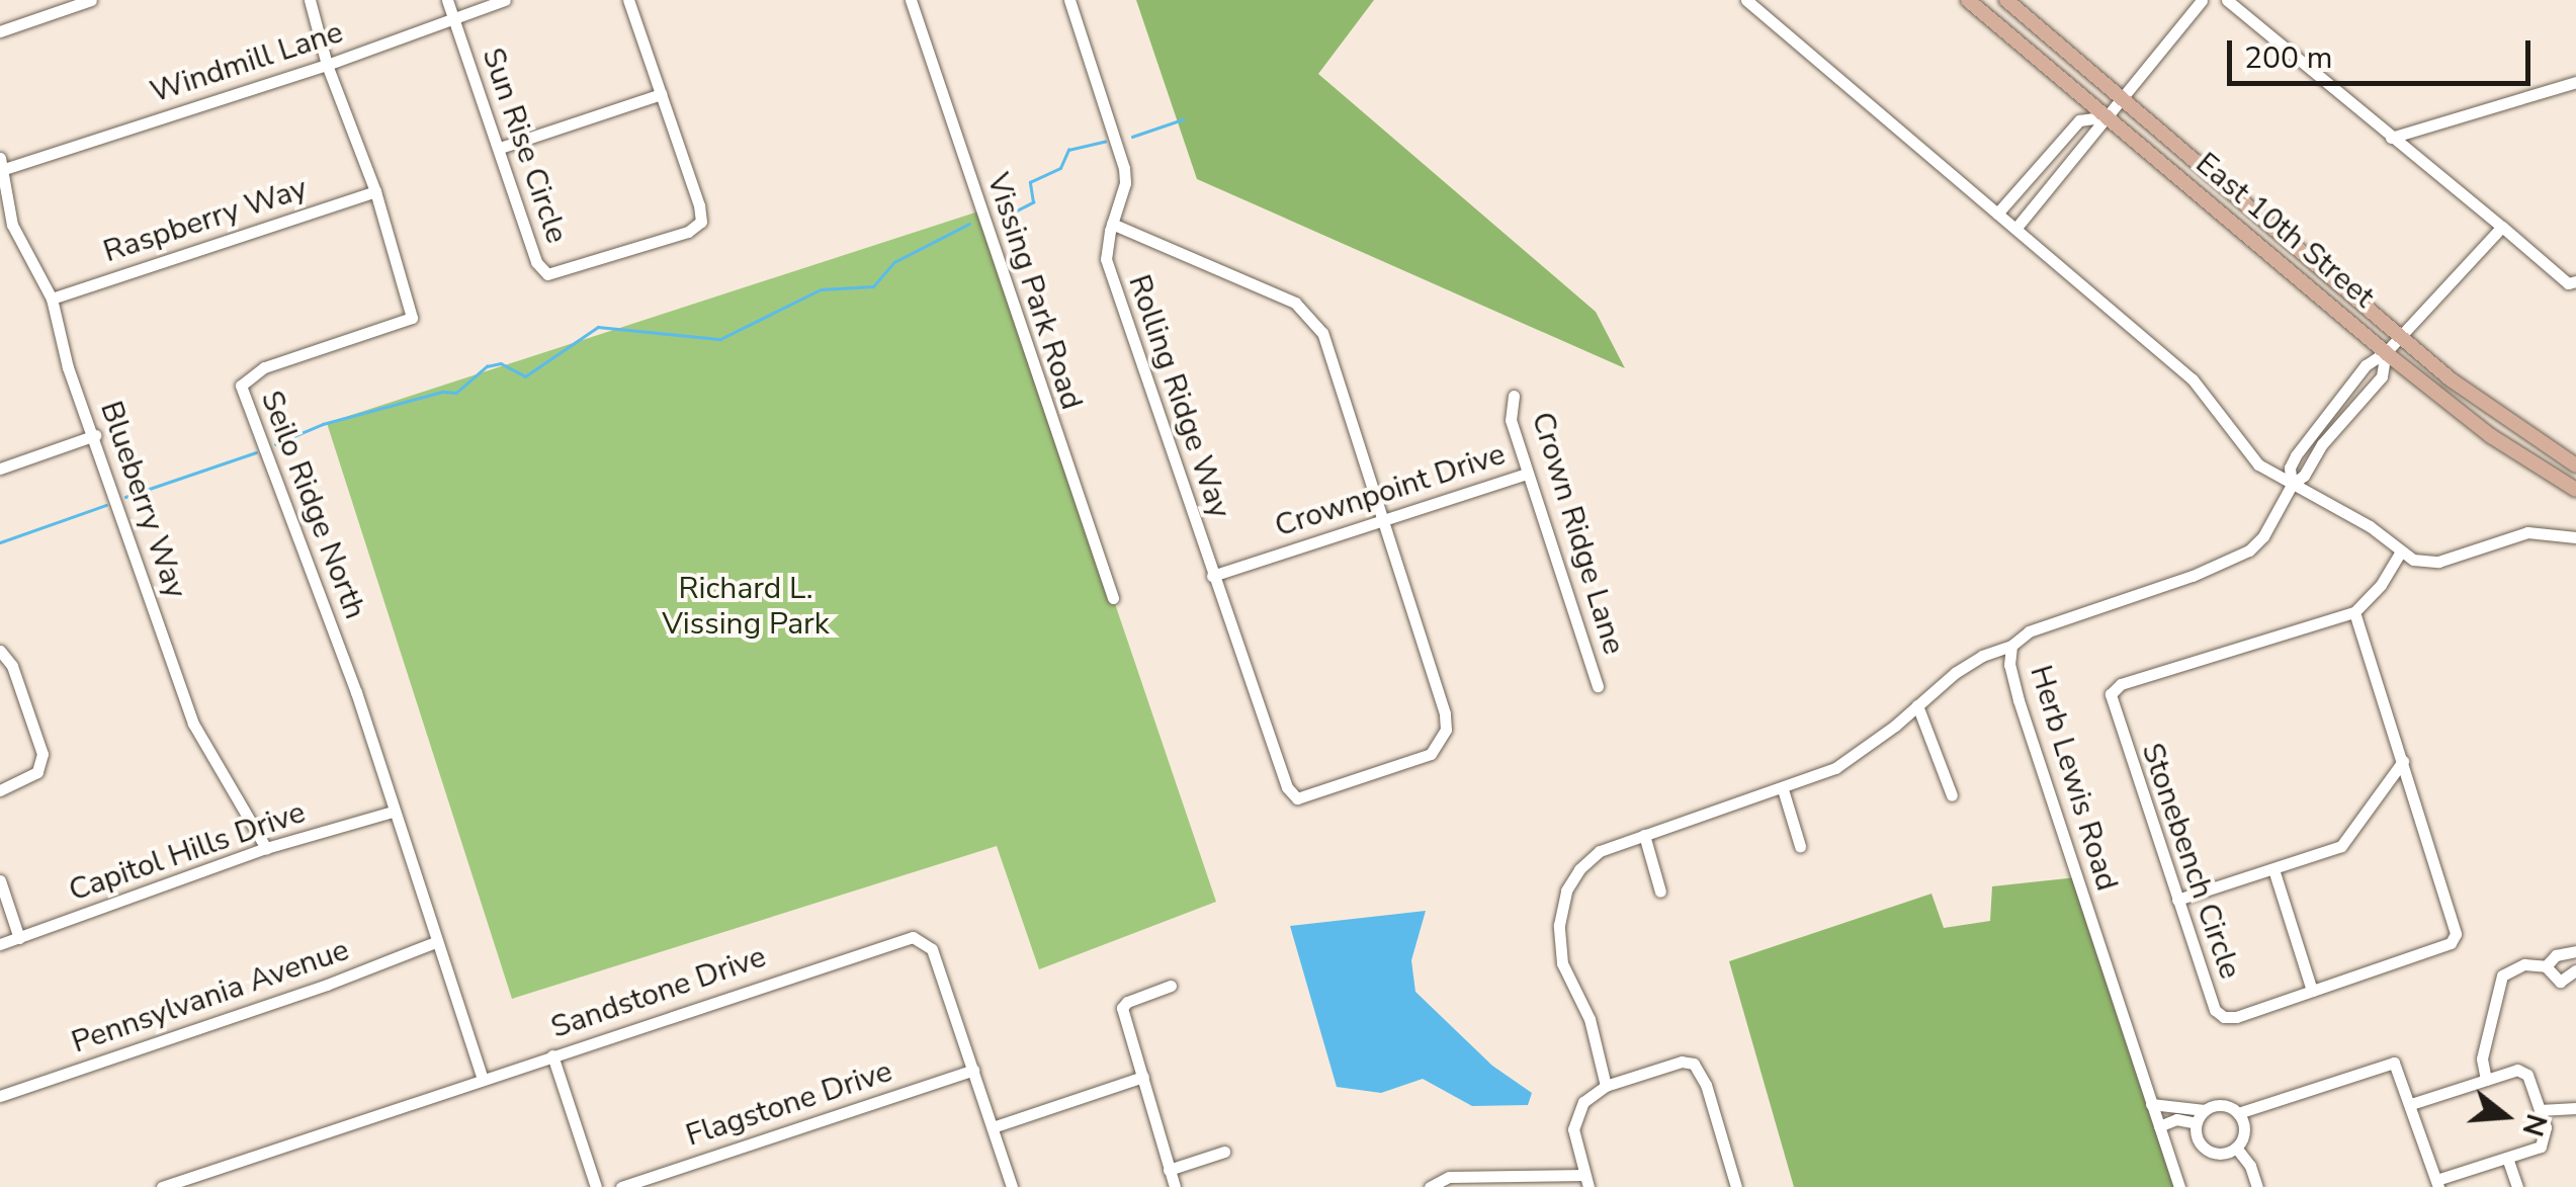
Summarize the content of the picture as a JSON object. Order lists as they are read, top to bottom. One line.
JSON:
{"streets":{"main road":["East 10th Street"],"street":["Windmill Lane","Sun Rise Circle","Raspberry Way","Vissing Park Road","Rolling Ridge Way","Crownpoint Drive","Blueberry Way","Seilo Ridge North","Crown Ridge Lane","Herb Lewis Road","Capitol Hills Drive","Stonebench Circle","Sandstone Drive","Pennsylvania Avenue","Flagstone Drive"]},"crossings":[["Windmill Lane","Sun Rise Circle"],["Windmill Lane","Blueberry Way"],["Windmill Lane","Seilo Ridge North"],["Raspberry Way","Blueberry Way"],["Raspberry Way","Seilo Ridge North"],["East 10th Street","Herb Lewis Road"],["Rolling Ridge Way","Crownpoint Drive"],["Crownpoint Drive","Crown Ridge Lane"],["Blueberry Way","Capitol Hills Drive"],["Seilo Ridge North","Capitol Hills Drive"],["Seilo Ridge North","Sandstone Drive"],["Seilo Ridge North","Pennsylvania Avenue"],["Sandstone Drive","Flagstone Drive"]],"parks":["Richard L. Vissing Park"],"scale_bar":"200 m","north":"right"}
